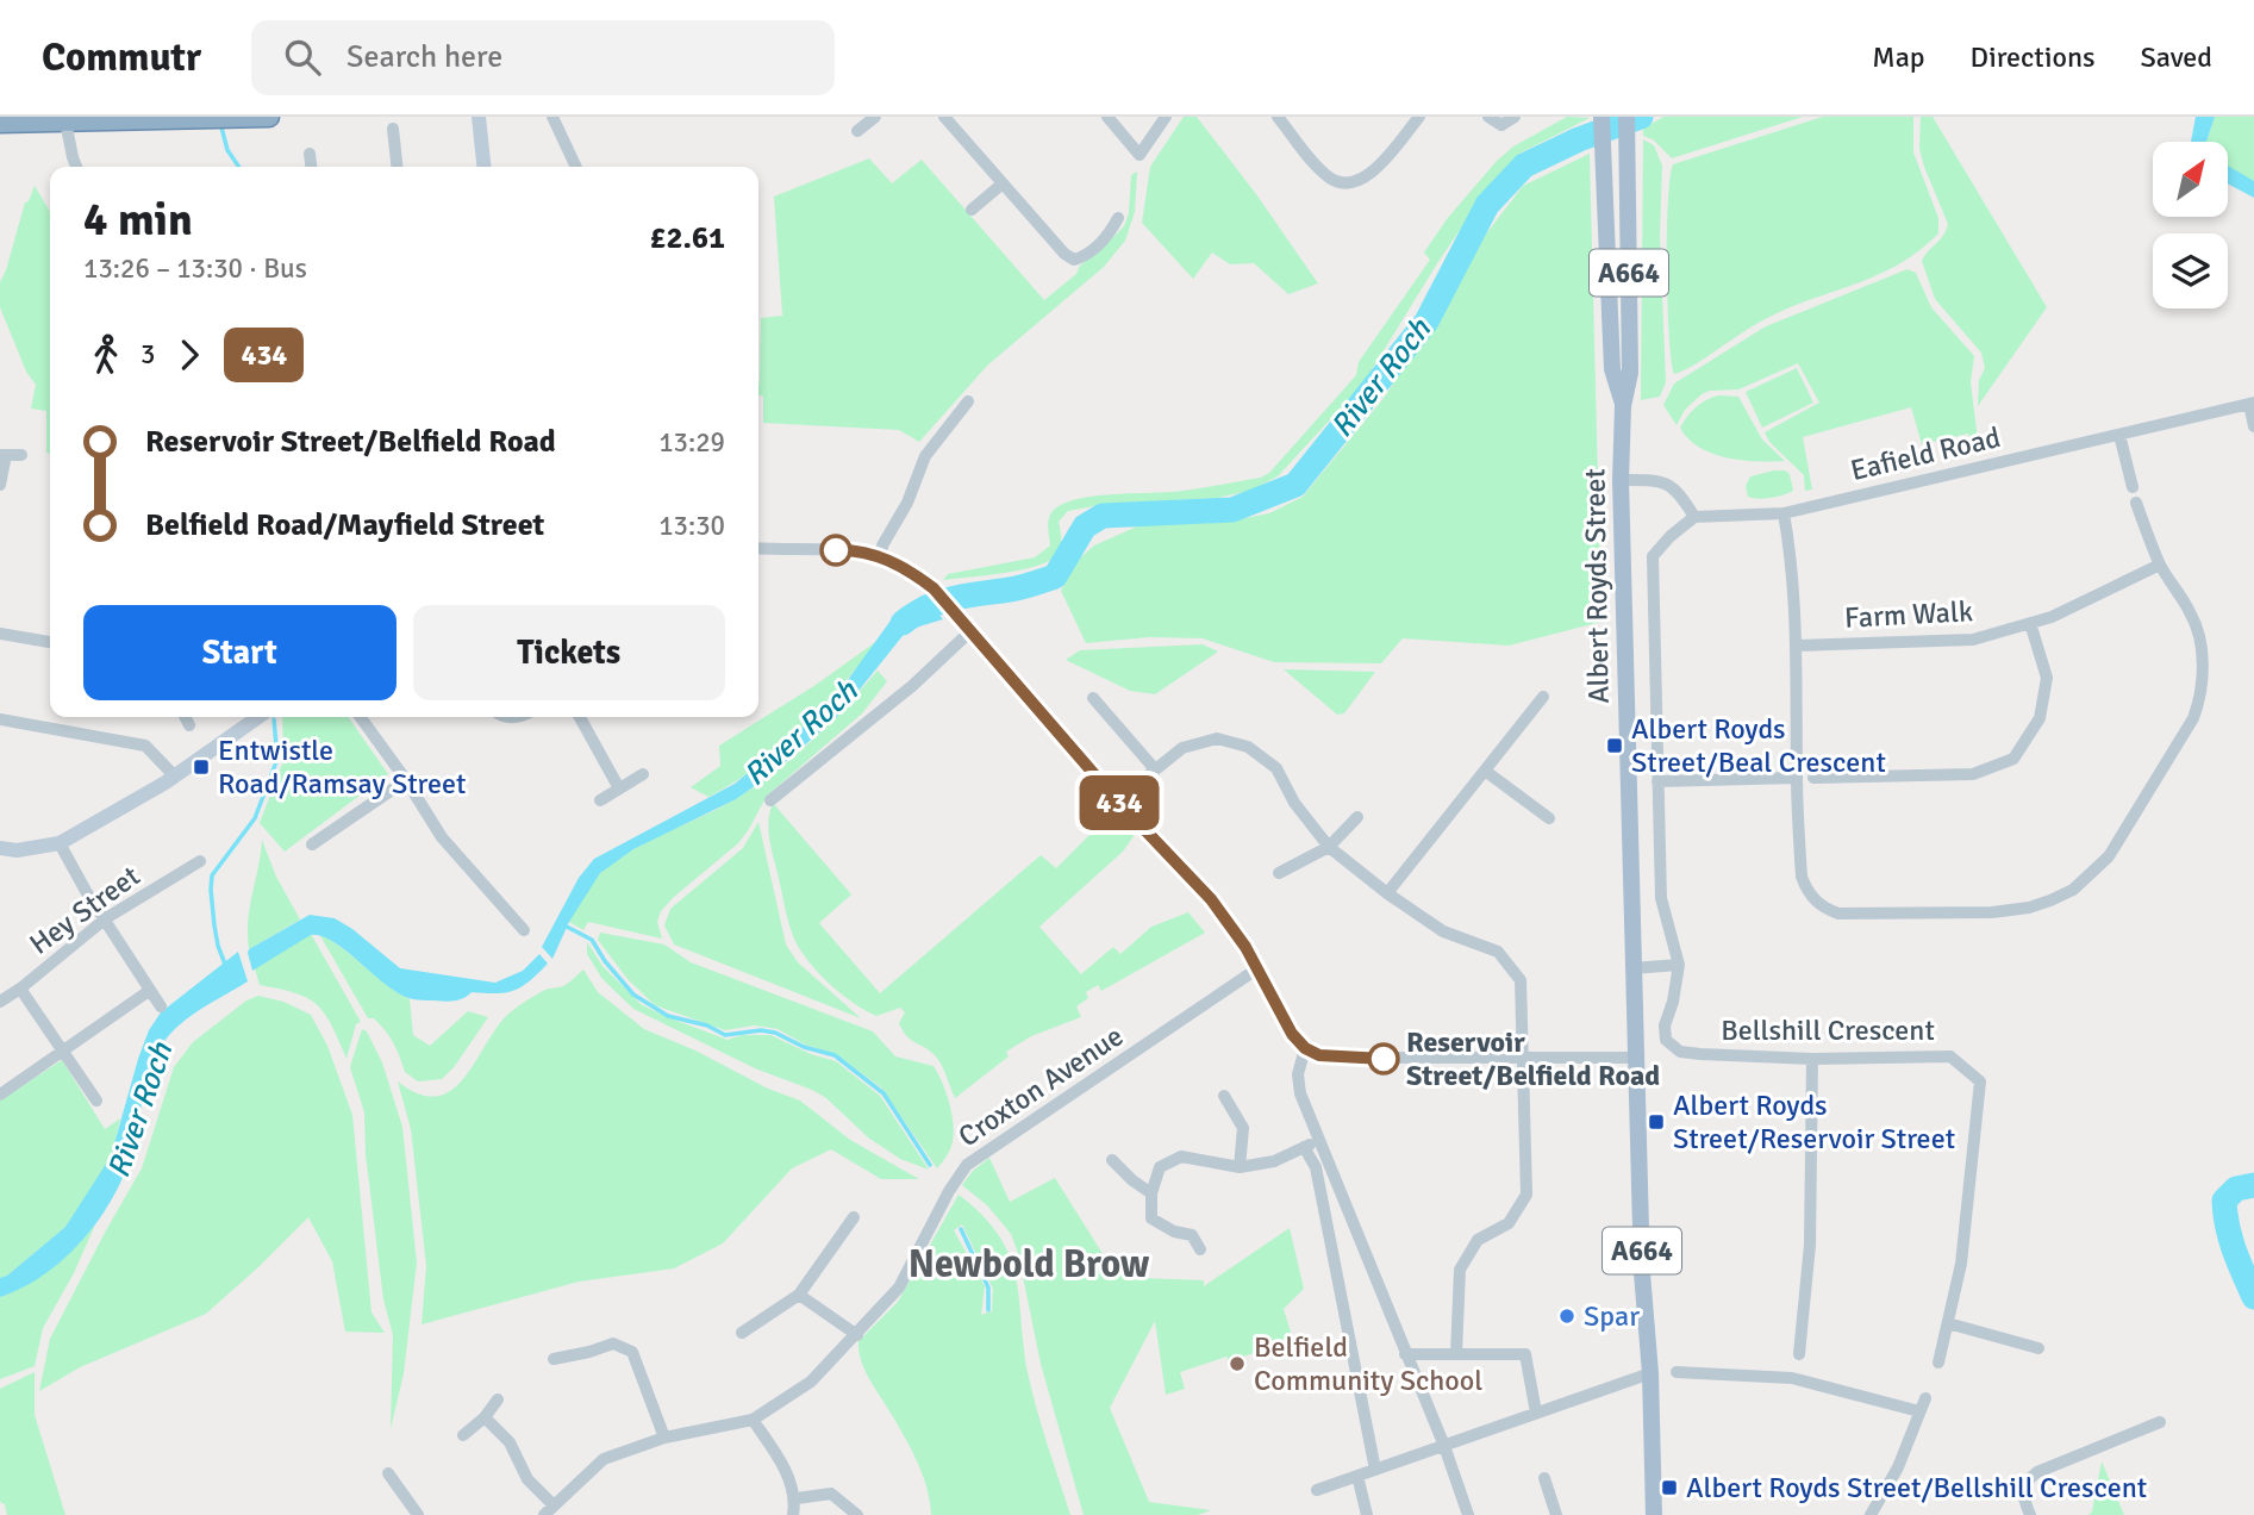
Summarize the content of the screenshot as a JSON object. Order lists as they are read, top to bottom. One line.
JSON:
{"streets":{"main road":["A664","Albert Royds Street"],"street":["Eafield Road","Farm Walk","Hey Street","Bellshill Crescent","Croxton Avenue"]},"crossings":[["Eafield Road","Albert Royds Street"],["Albert Royds Street","Bellshill Crescent"]],"districts":["Newbold Brow"],"water":["River Roch"],"places":{"transit":["Albert Royds Street/Beal Crescent","Entwistle Road/Ramsay Street","Albert Royds Street/Reservoir Street","Albert Royds Street/Bellshill Crescent"],"other":["Reservoir Street/Belfield Road","Spar","Belfield Community School"]},"lines":["bus line 434"],"north":"top right","page":{"header":"Commutr","search":"Search here","nav":["Map","Directions","Saved"],"on_map":"434","heading":["4 min","13:26 – 13:30 · Bus","£2.61"],"legs":["3","434"],"list":[{"name":"Reservoir Street/Belfield Road","value":"13:29"},{"name":"Belfield Road/Mayfield Street","value":"13:30"}],"buttons":["Start","Tickets"]}}
